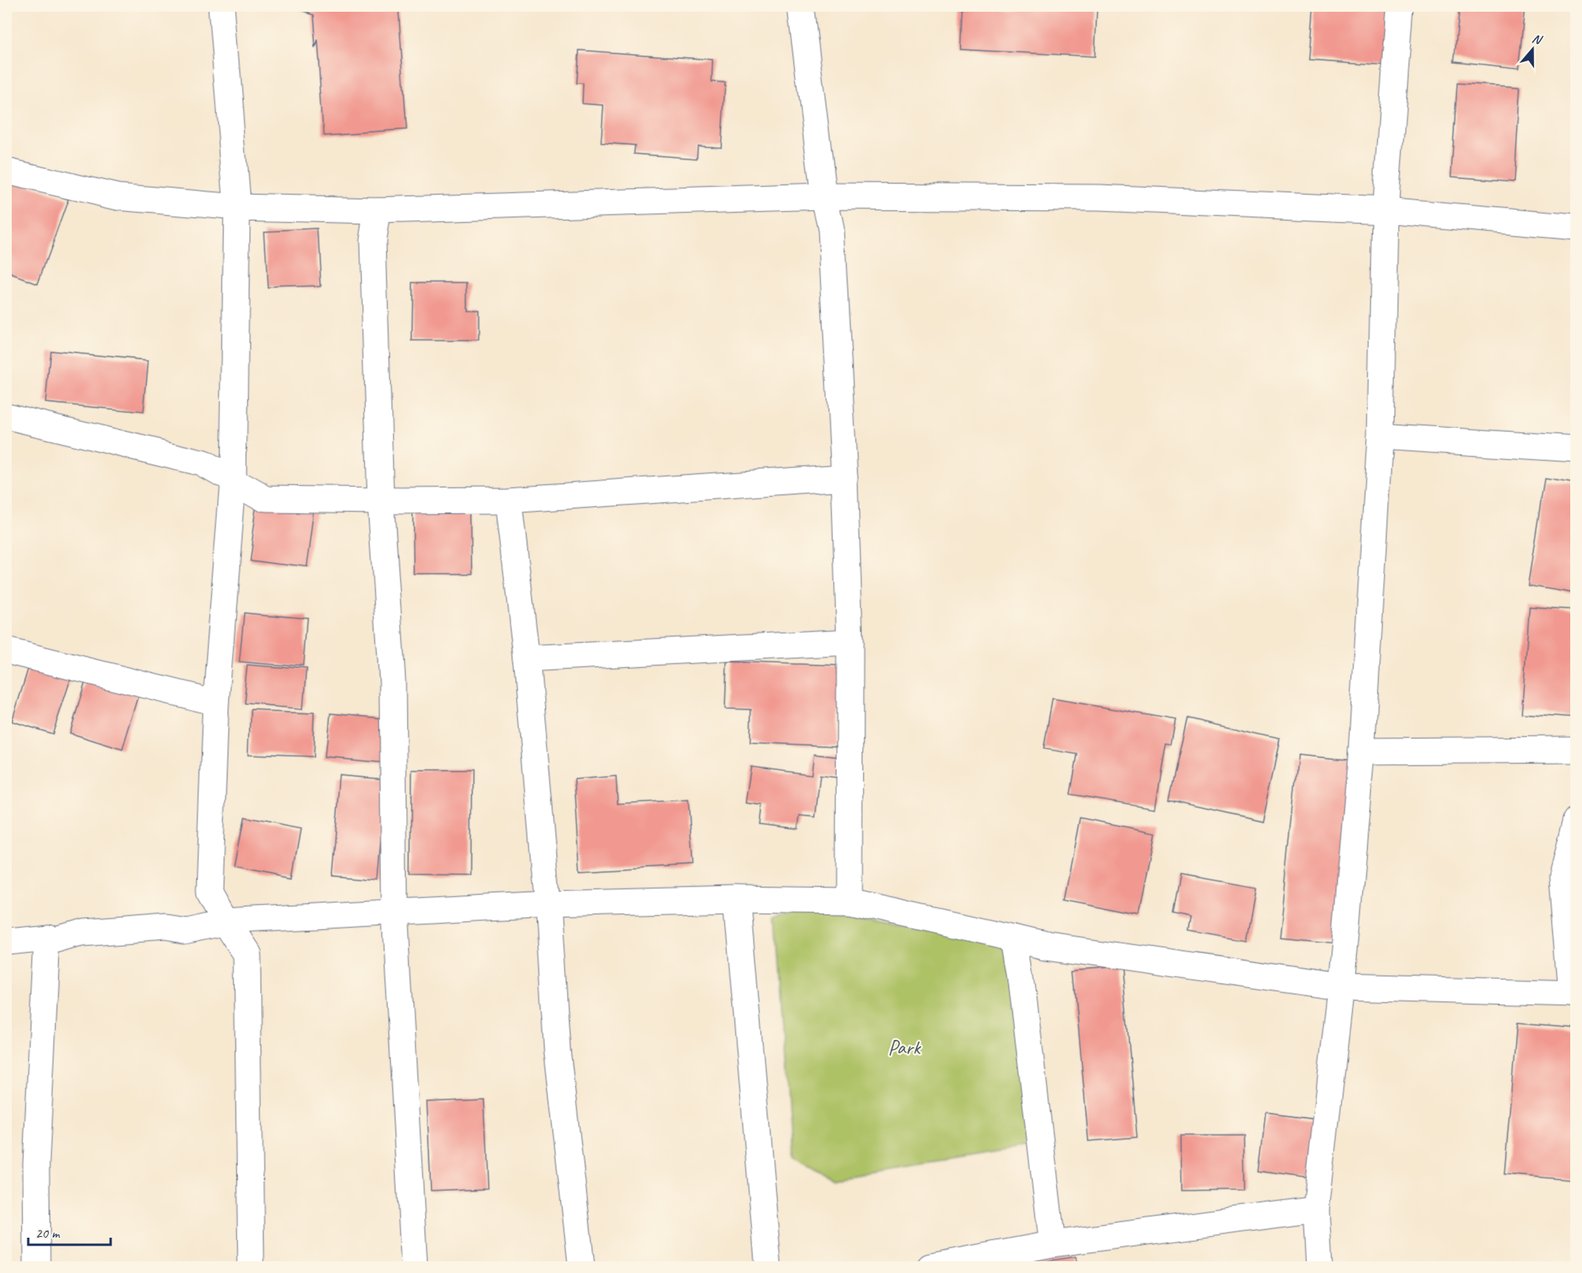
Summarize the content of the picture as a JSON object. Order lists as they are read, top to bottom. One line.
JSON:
{"parks":["Park"],"scale_bar":"20 m","north":"top"}
